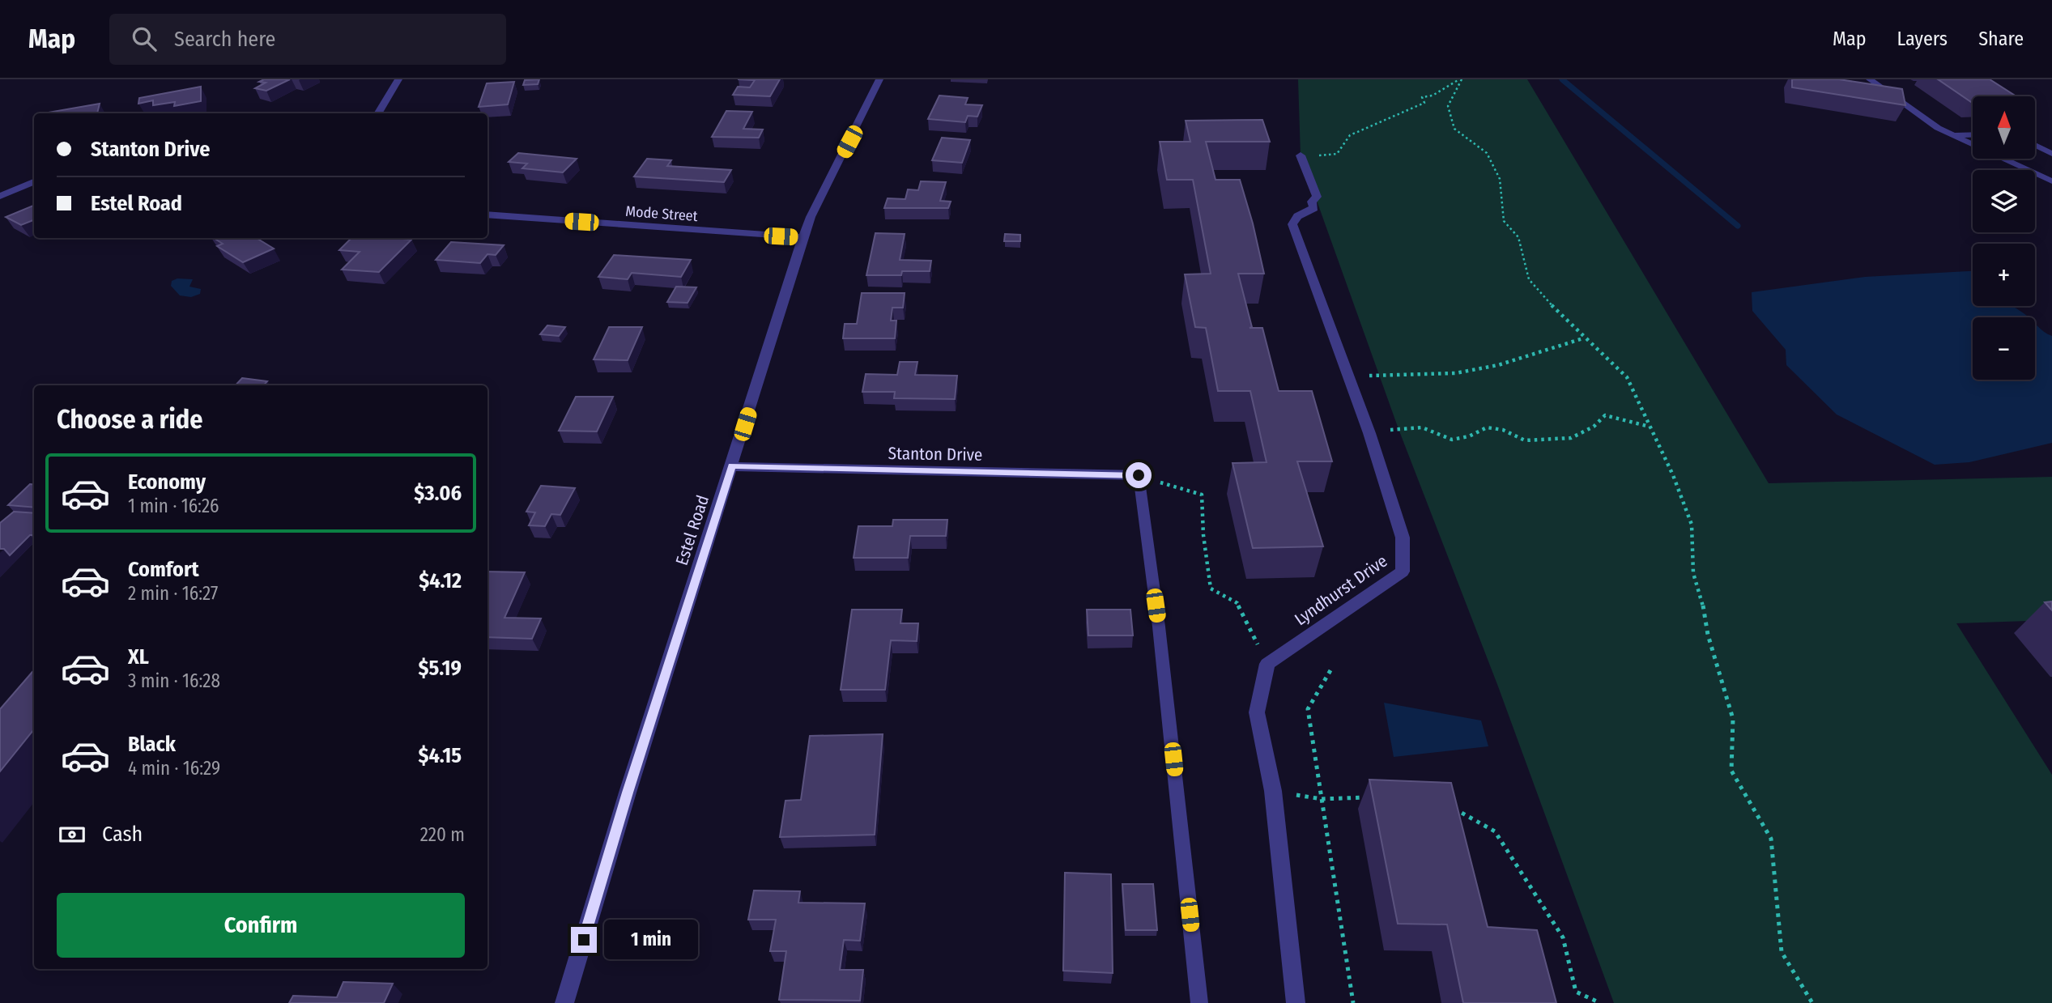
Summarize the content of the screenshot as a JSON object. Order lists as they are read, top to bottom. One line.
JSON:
{"streets":{"street":["Mode Street","Stanton Drive","Estel Road","Lyndhurst Drive"]},"crossings":[["Mode Street","Estel Road"],["Stanton Drive","Estel Road"]],"north":"top","page":{"header":"Map","search":"Search here","nav":["Map","Layers","Share"],"map_buttons":["+","−"],"banner":["Stanton Drive","Estel Road"],"heading":"Choose a ride","list":[{"name":"Economy","note":"1 min · 16:26","value":"$3.06"},{"name":"Comfort","note":"2 min · 16:27","value":"$4.12"},{"name":"XL","note":"3 min · 16:28","value":"$5.19"},{"name":"Black","note":"4 min · 16:29","value":"$4.15"}],"pay":["Cash","220 m"],"buttons":"Confirm","bubble":"1 min"}}
